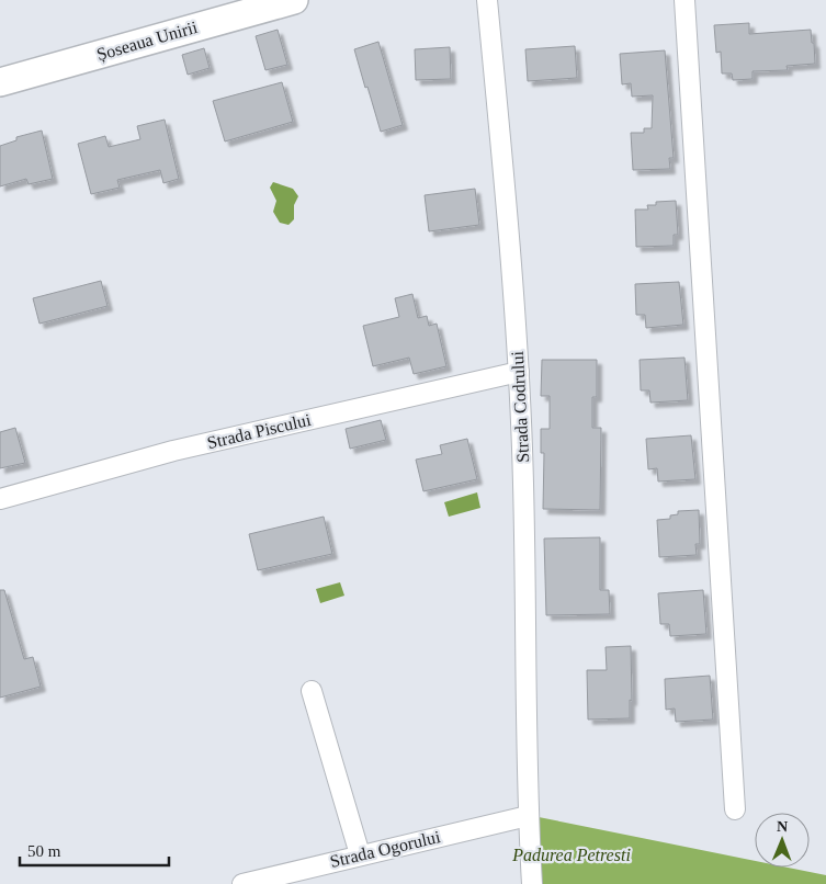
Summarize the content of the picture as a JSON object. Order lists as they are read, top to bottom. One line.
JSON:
{"streets":{"main road":["Șoseaua Unirii"],"street":["Strada Codrului","Strada Piscului","Strada Ogorului"]},"crossings":[["Strada Codrului","Strada Piscului"],["Strada Codrului","Strada Ogorului"]],"parks":["Padurea Petresti"],"scale_bar":"50 m","north":"top"}
